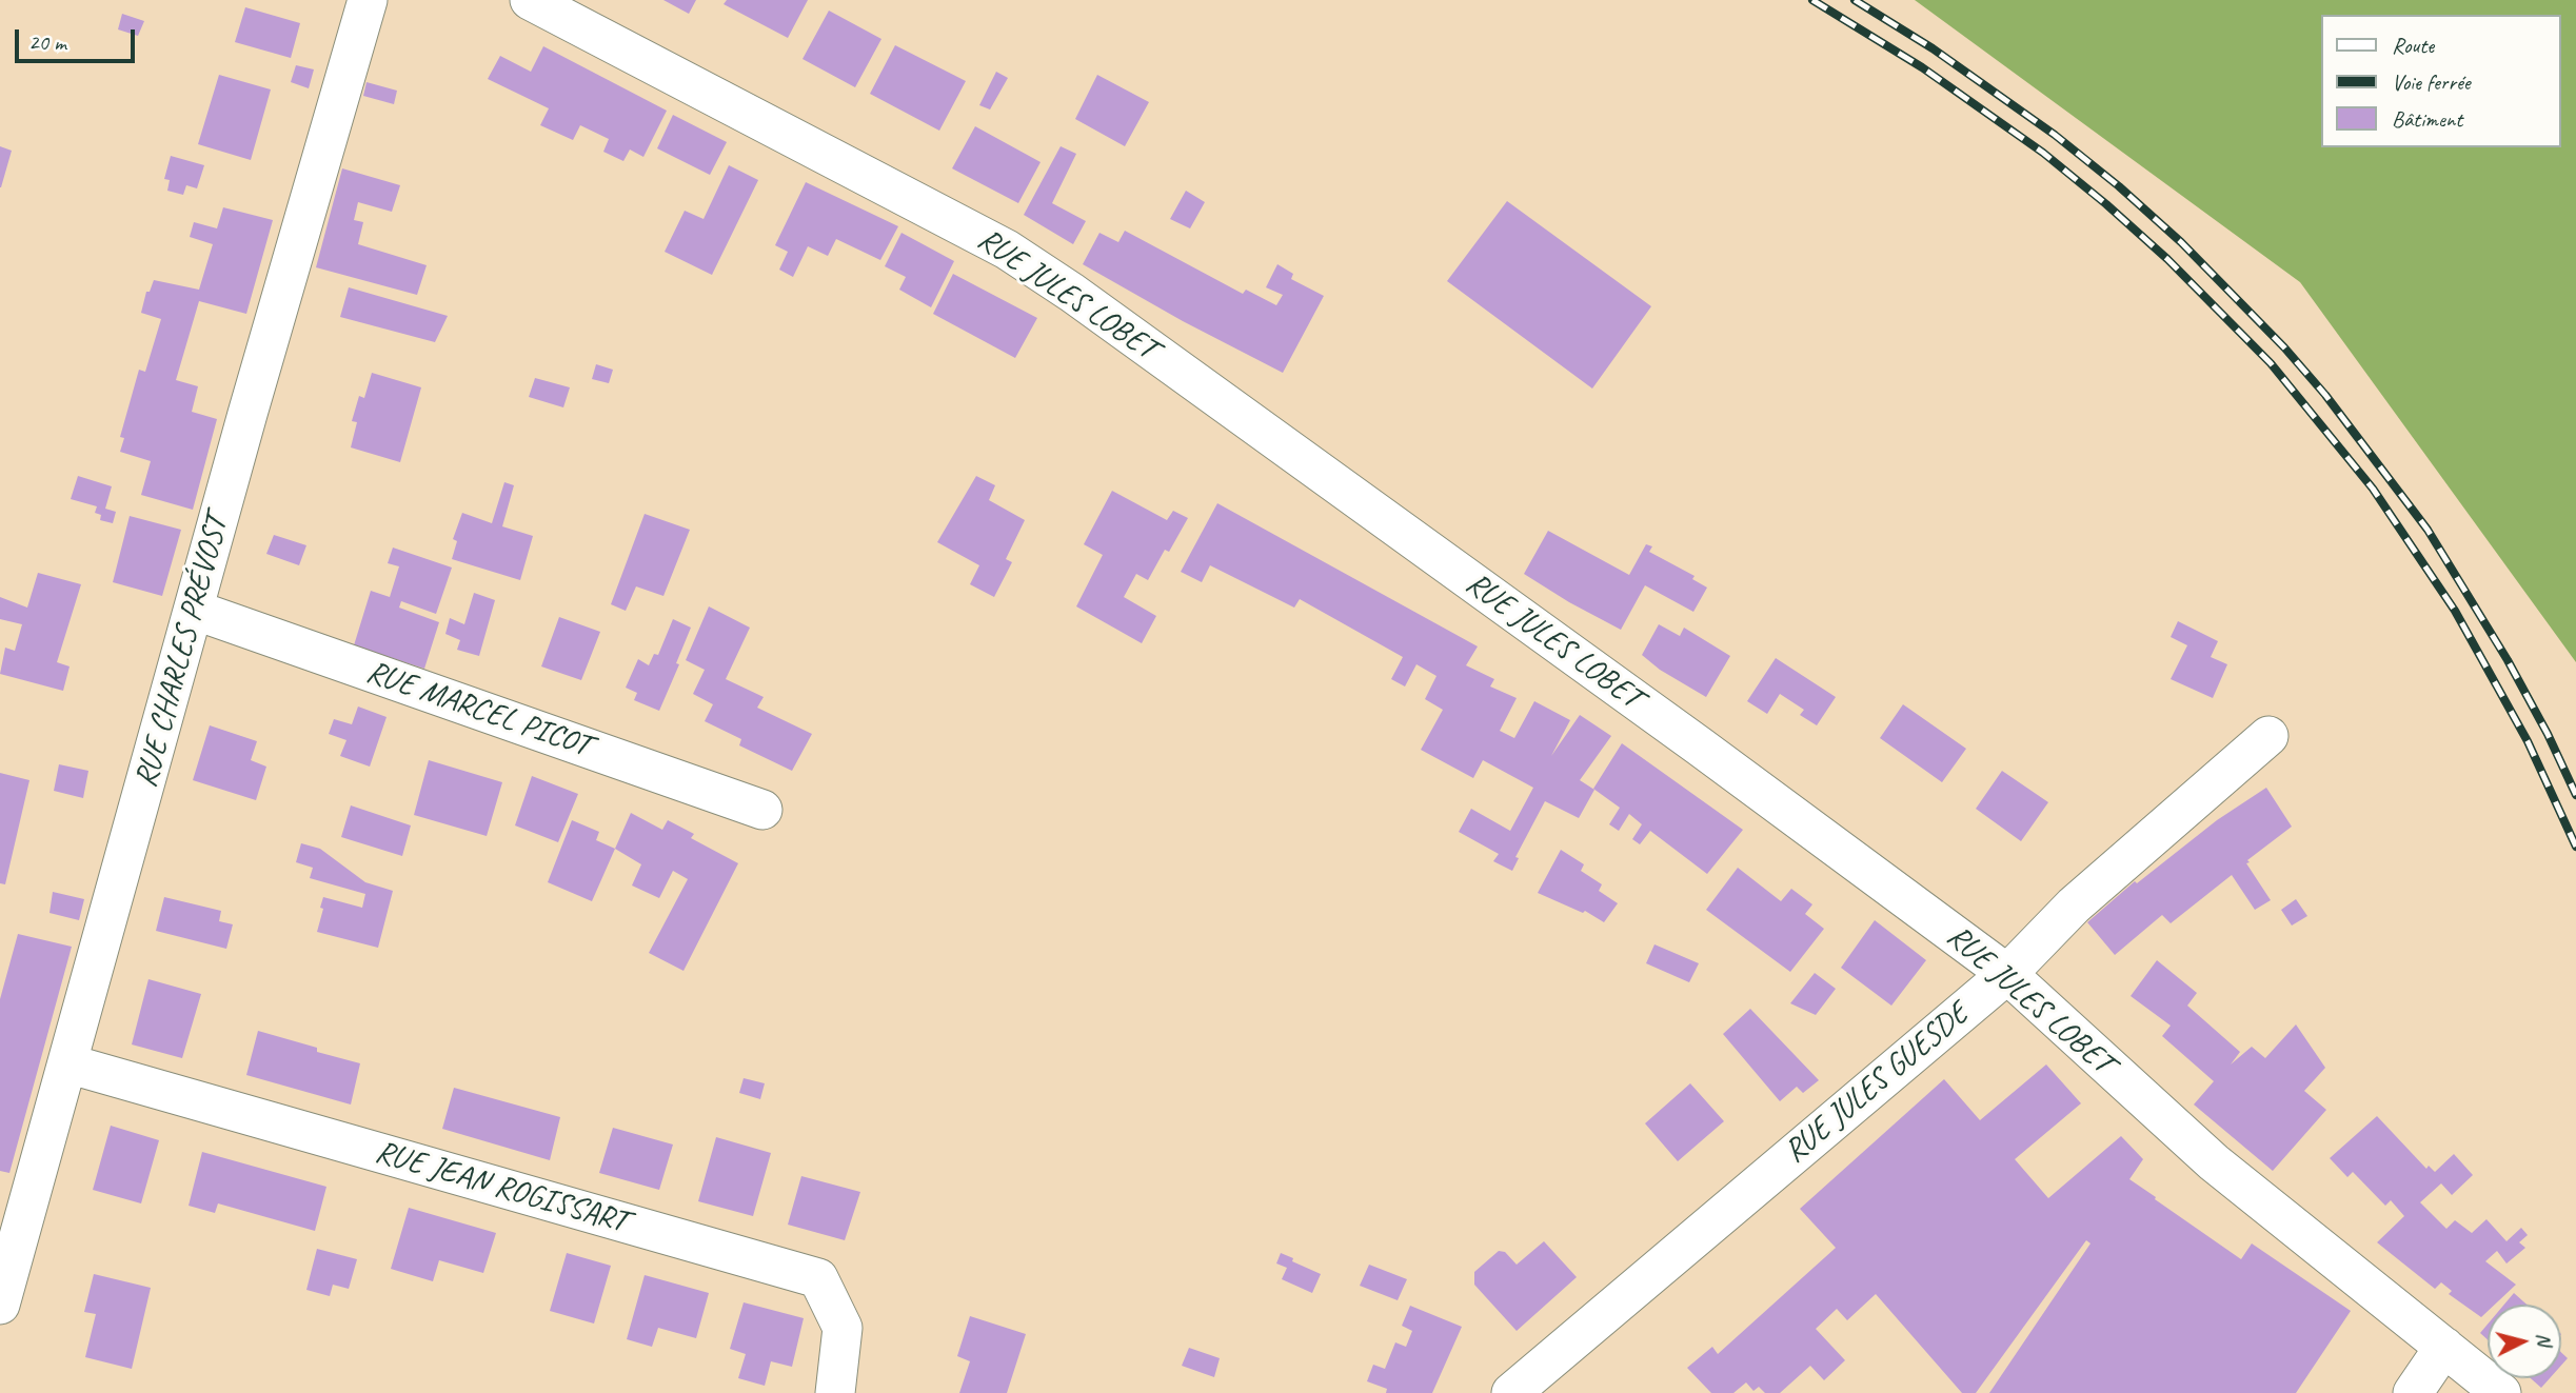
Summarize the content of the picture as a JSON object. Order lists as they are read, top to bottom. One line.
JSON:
{"streets":{"street":["RUE JULES LOBET","RUE CHARLES PRÉVOST","RUE MARCEL PICOT","RUE JULES GUESDE","RUE JEAN ROGISSART"]},"crossings":[["RUE JULES LOBET","RUE JULES GUESDE"],["RUE CHARLES PRÉVOST","RUE MARCEL PICOT"],["RUE CHARLES PRÉVOST","RUE JEAN ROGISSART"]],"legend":["Route","Voie ferrée","Bâtiment"],"scale_bar":"20 m","north":"right"}
